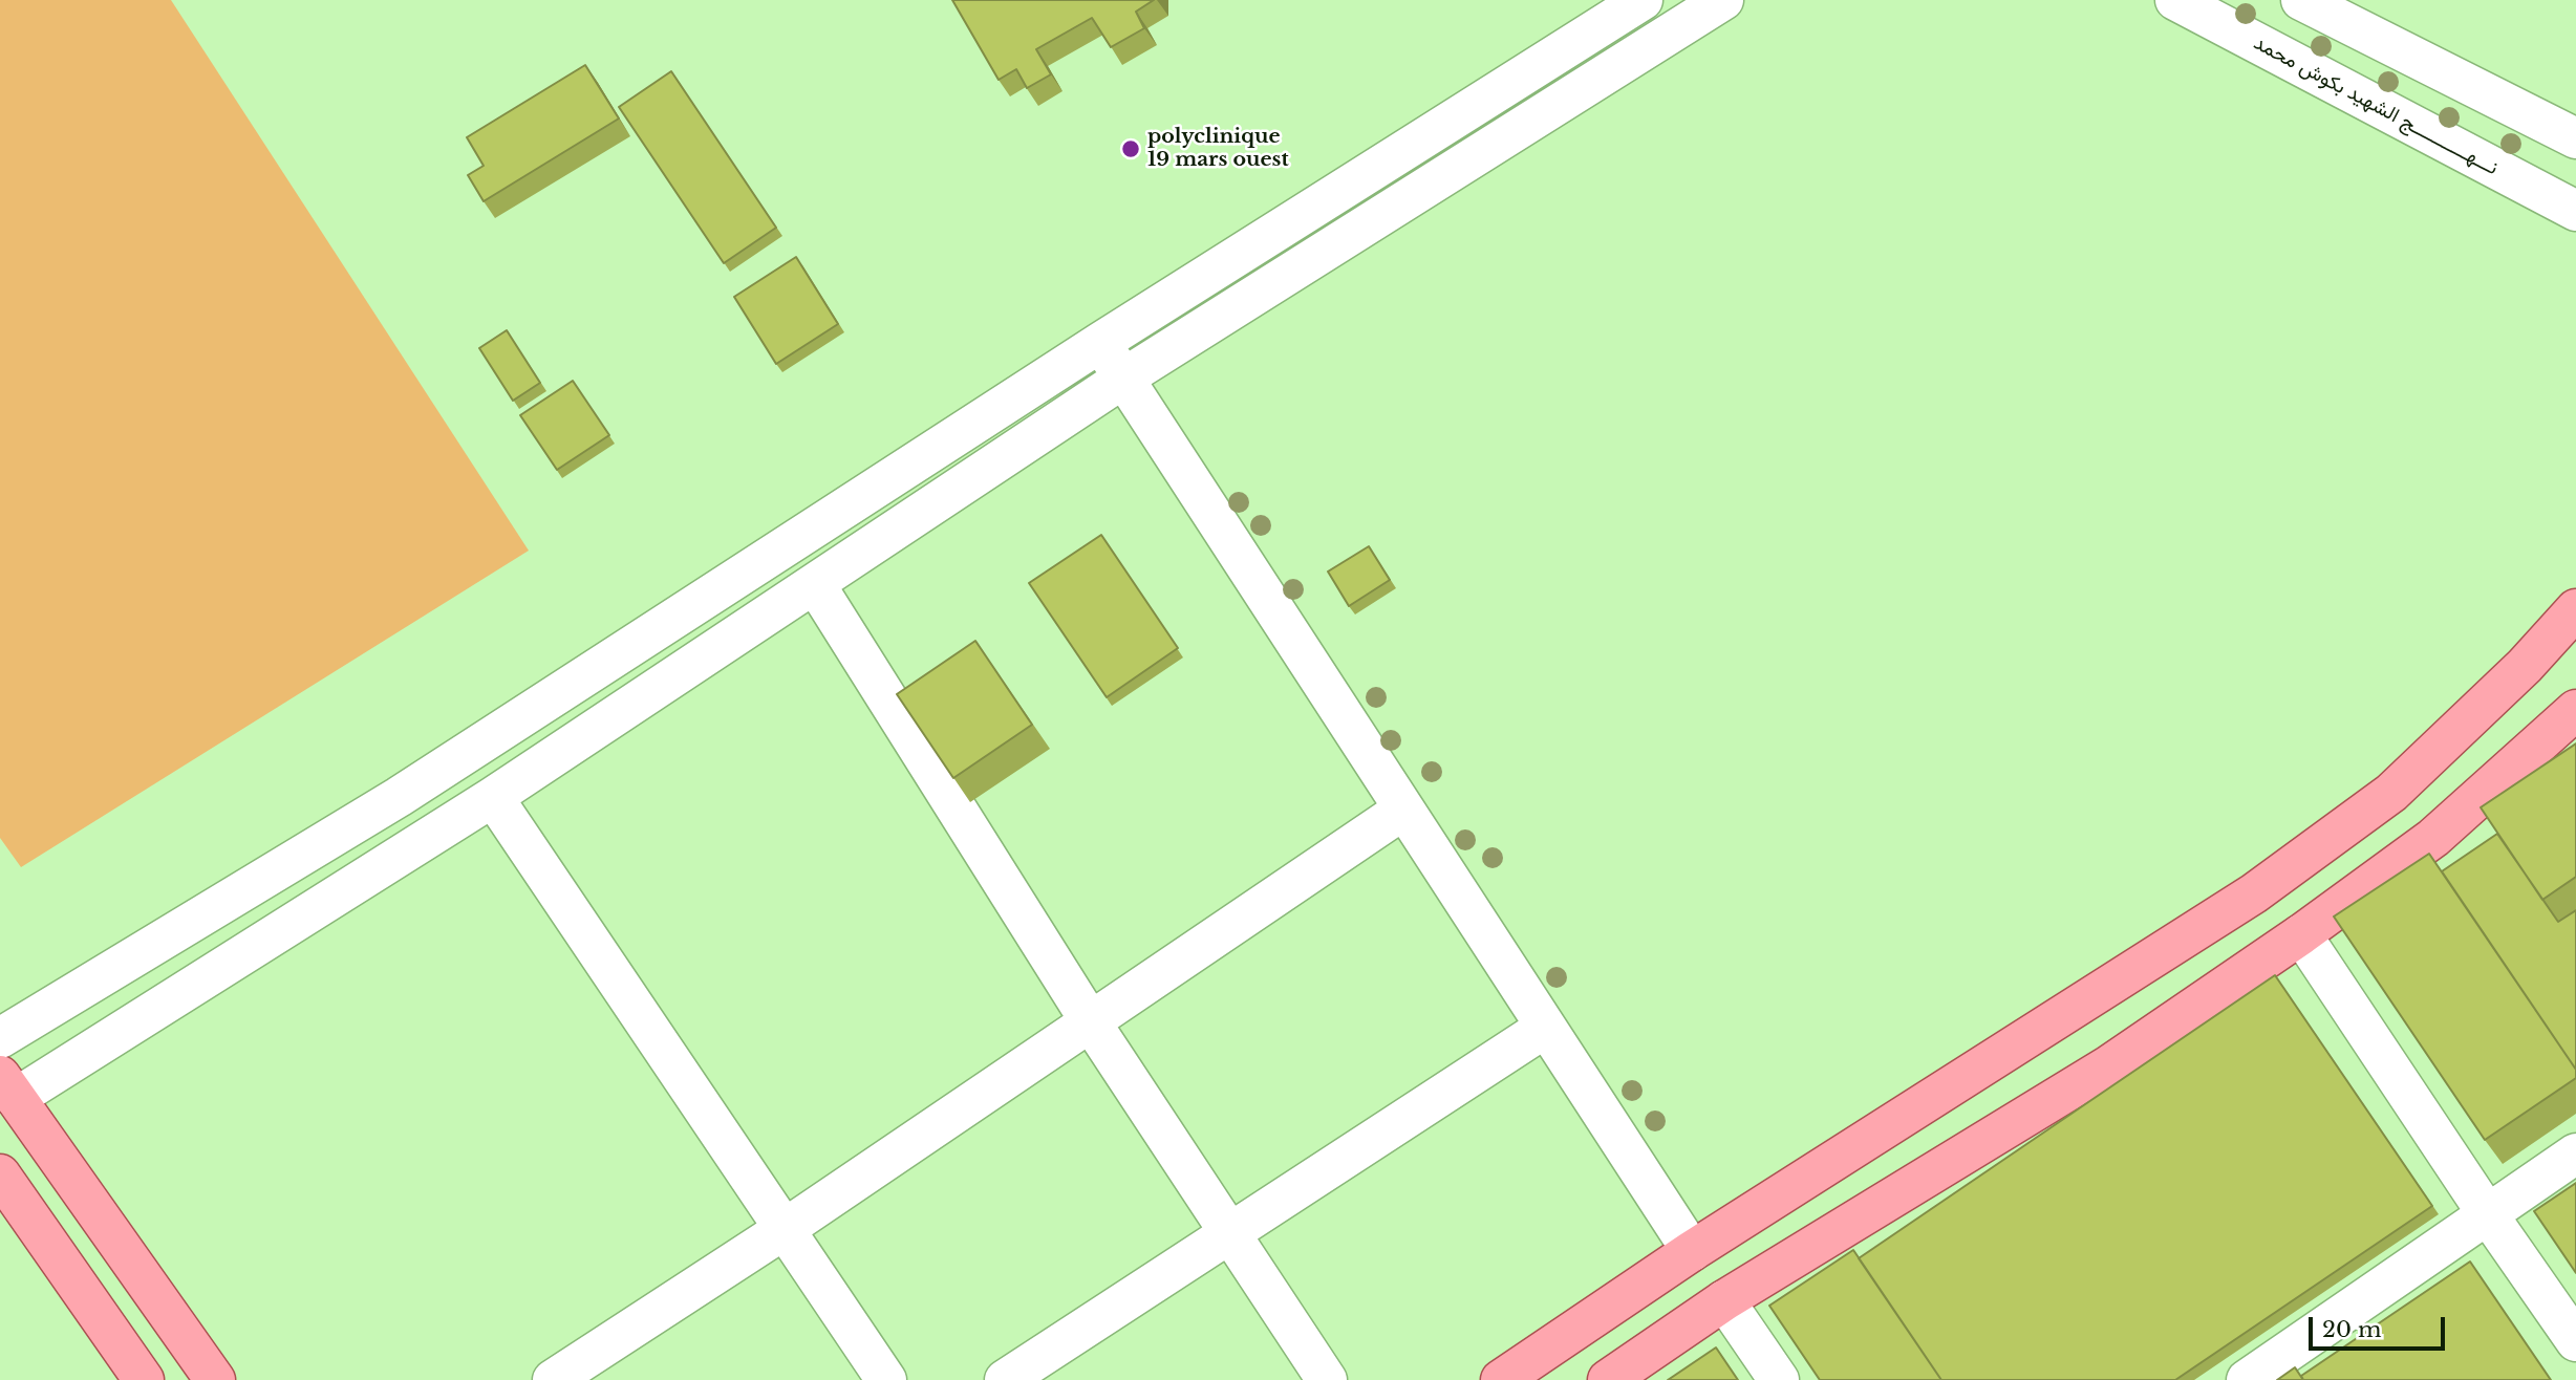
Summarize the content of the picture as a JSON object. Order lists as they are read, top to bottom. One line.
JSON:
{"streets":{"street":["نـــهـــــــــــج الشهيد بكوش محمد"]},"places":["polyclinique 19 mars ouest"],"scale_bar":"20 m"}
